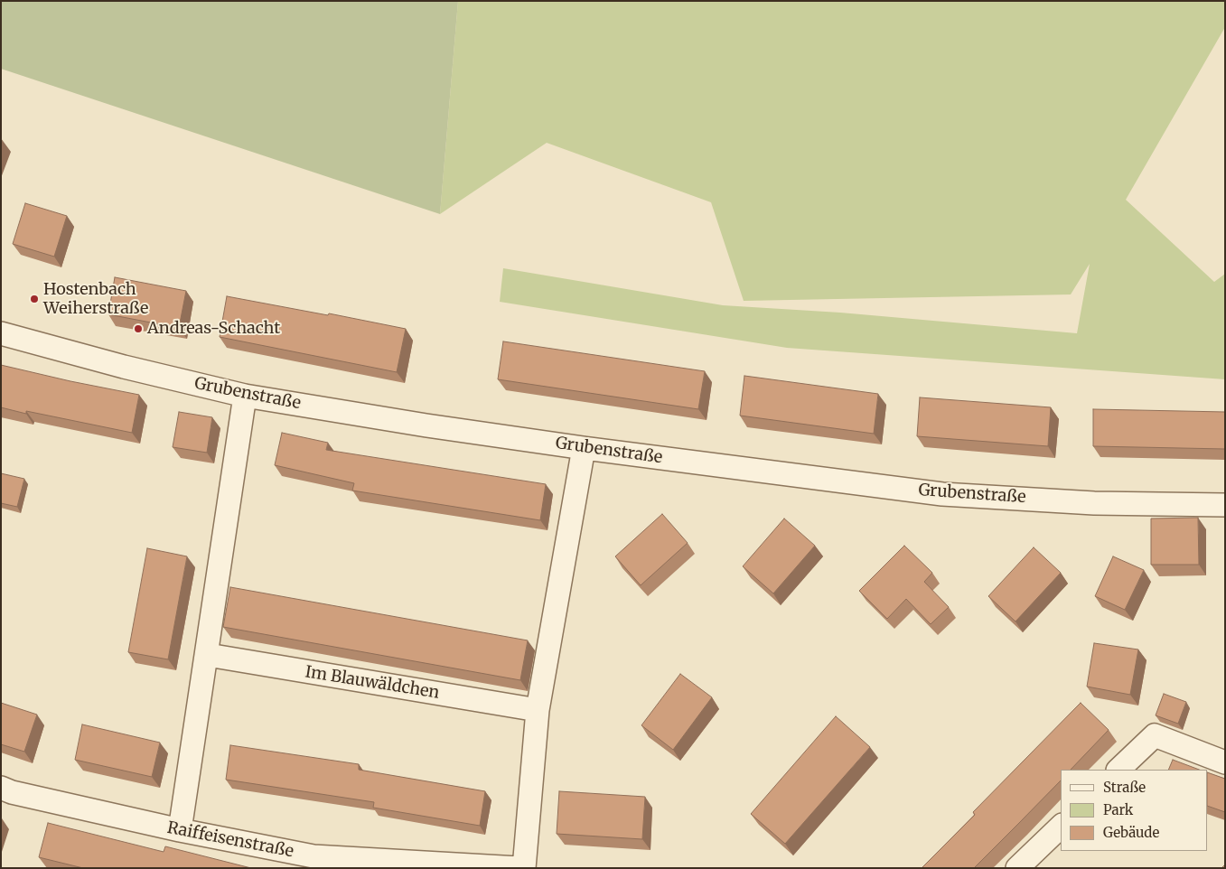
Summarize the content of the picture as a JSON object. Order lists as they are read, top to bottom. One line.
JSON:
{"streets":{"street":["Grubenstraße","Im Blauwäldchen","Raiffeisenstraße"]},"places":["Hostenbach Weiherstraße","Andreas-Schacht"],"legend":["Straße","Park","Gebäude"]}
